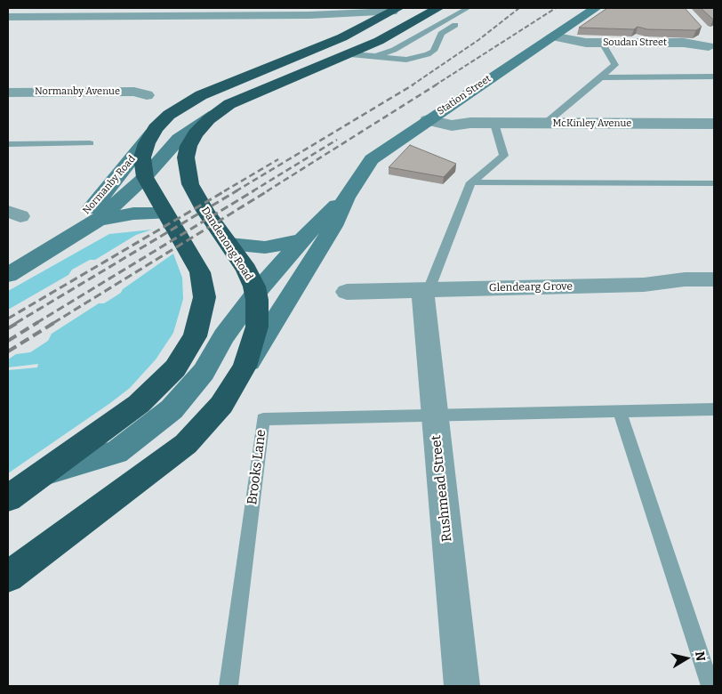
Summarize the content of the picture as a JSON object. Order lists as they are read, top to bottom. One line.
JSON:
{"streets":{"highway":["Dandenong Road"],"street":["Soudan Street","Normanby Avenue","Station Street","McKinley Avenue","Normanby Road","Glendearg Grove","Rushmead Street"],"lane":["Brooks Lane"]},"crossings":[["Soudan Street","Station Street"],["Station Street","McKinley Avenue"],["Station Street","Dandenong Road"],["Normanby Road","Dandenong Road"],["Glendearg Grove","Rushmead Street"],["Brooks Lane","Rushmead Street"]],"north":"right"}
